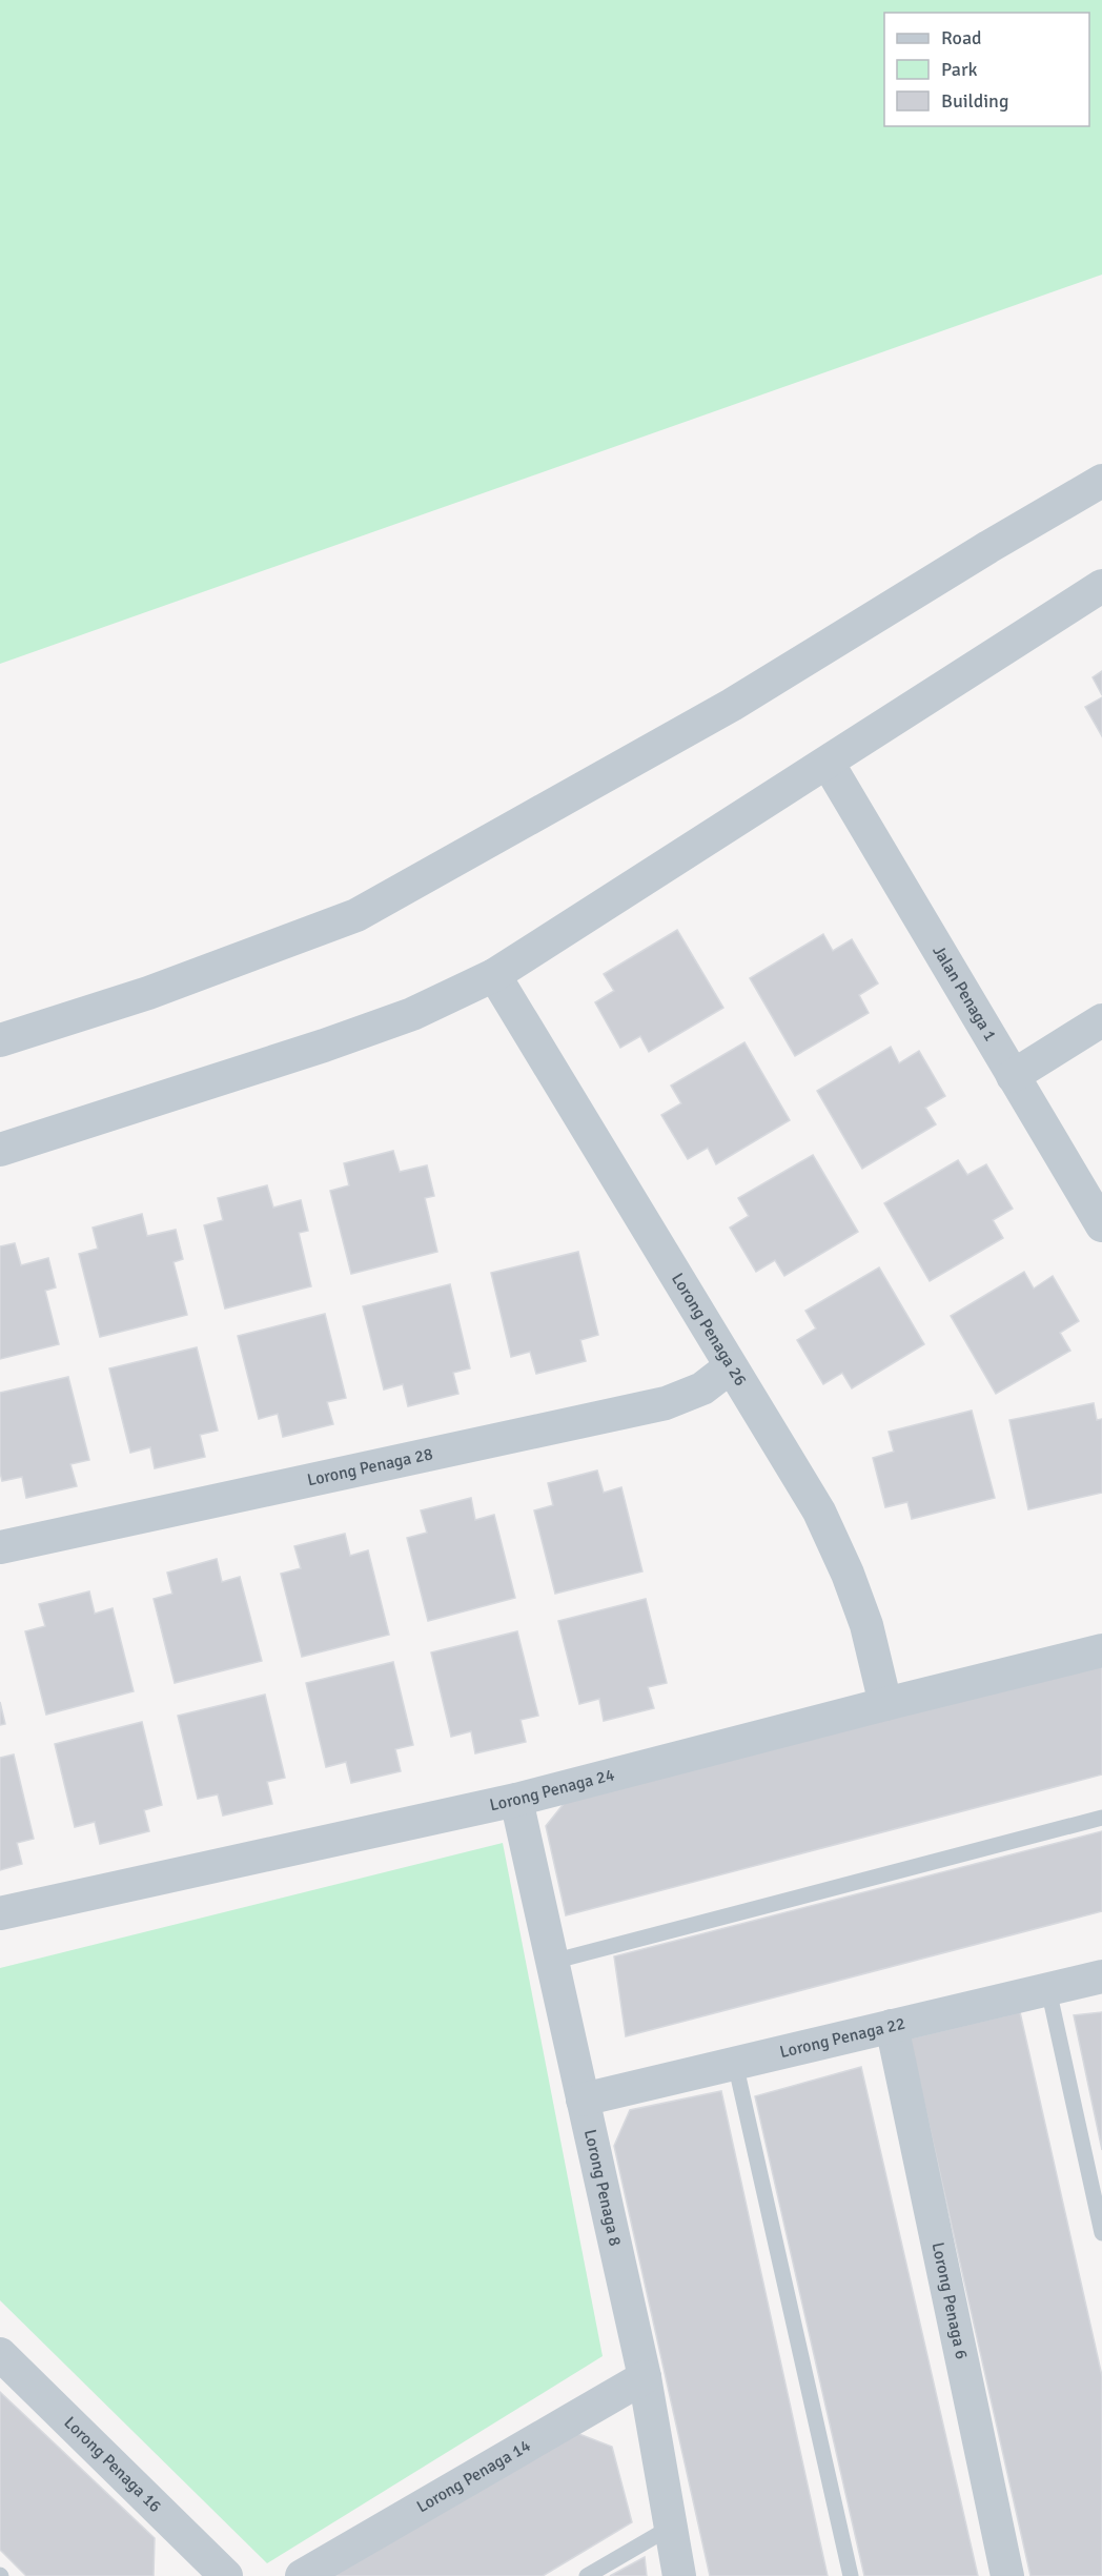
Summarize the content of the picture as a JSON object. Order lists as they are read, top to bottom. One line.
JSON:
{"streets":{"street":["Jalan Penaga 1","Lorong Penaga 26","Lorong Penaga 28","Lorong Penaga 24","Lorong Penaga 22","Lorong Penaga 8","Lorong Penaga 6","Lorong Penaga 16","Lorong Penaga 14"]},"crossings":[["Lorong Penaga 26","Lorong Penaga 28"],["Lorong Penaga 26","Lorong Penaga 24"],["Lorong Penaga 24","Lorong Penaga 8"],["Lorong Penaga 22","Lorong Penaga 8"],["Lorong Penaga 22","Lorong Penaga 6"],["Lorong Penaga 8","Lorong Penaga 14"]],"legend":["Road","Park","Building"]}
